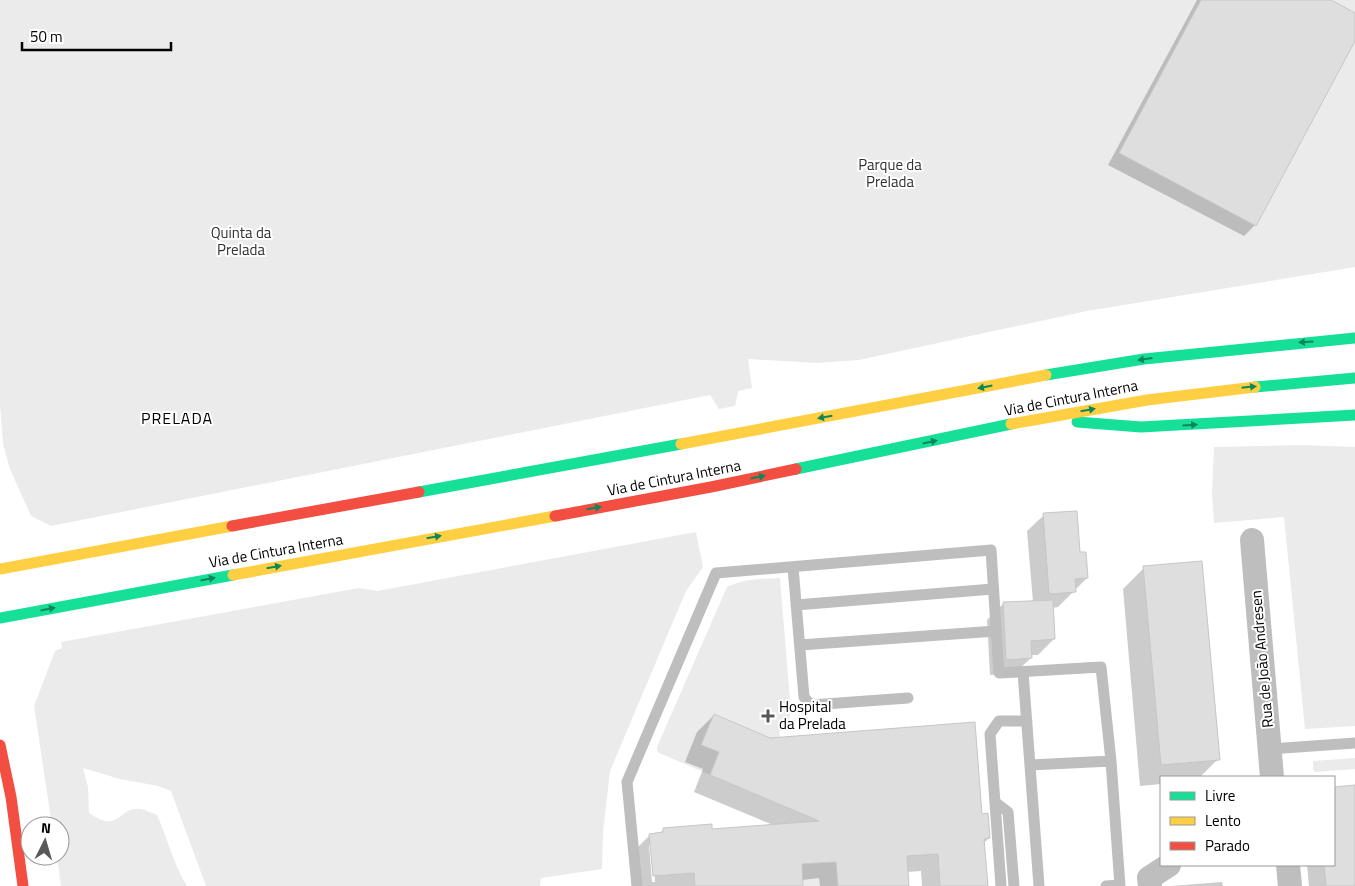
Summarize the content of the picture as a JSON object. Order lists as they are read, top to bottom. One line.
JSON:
{"streets":{"main road":["Via de Cintura Interna"],"street":["Rua de João Andresen"]},"districts":["PRELADA"],"parks":["Parque da Prelada","Quinta da Prelada"],"places":{"health":["Hospital da Prelada"]},"legend":["Livre","Lento","Parado"],"scale_bar":"50 m","north":"top"}
